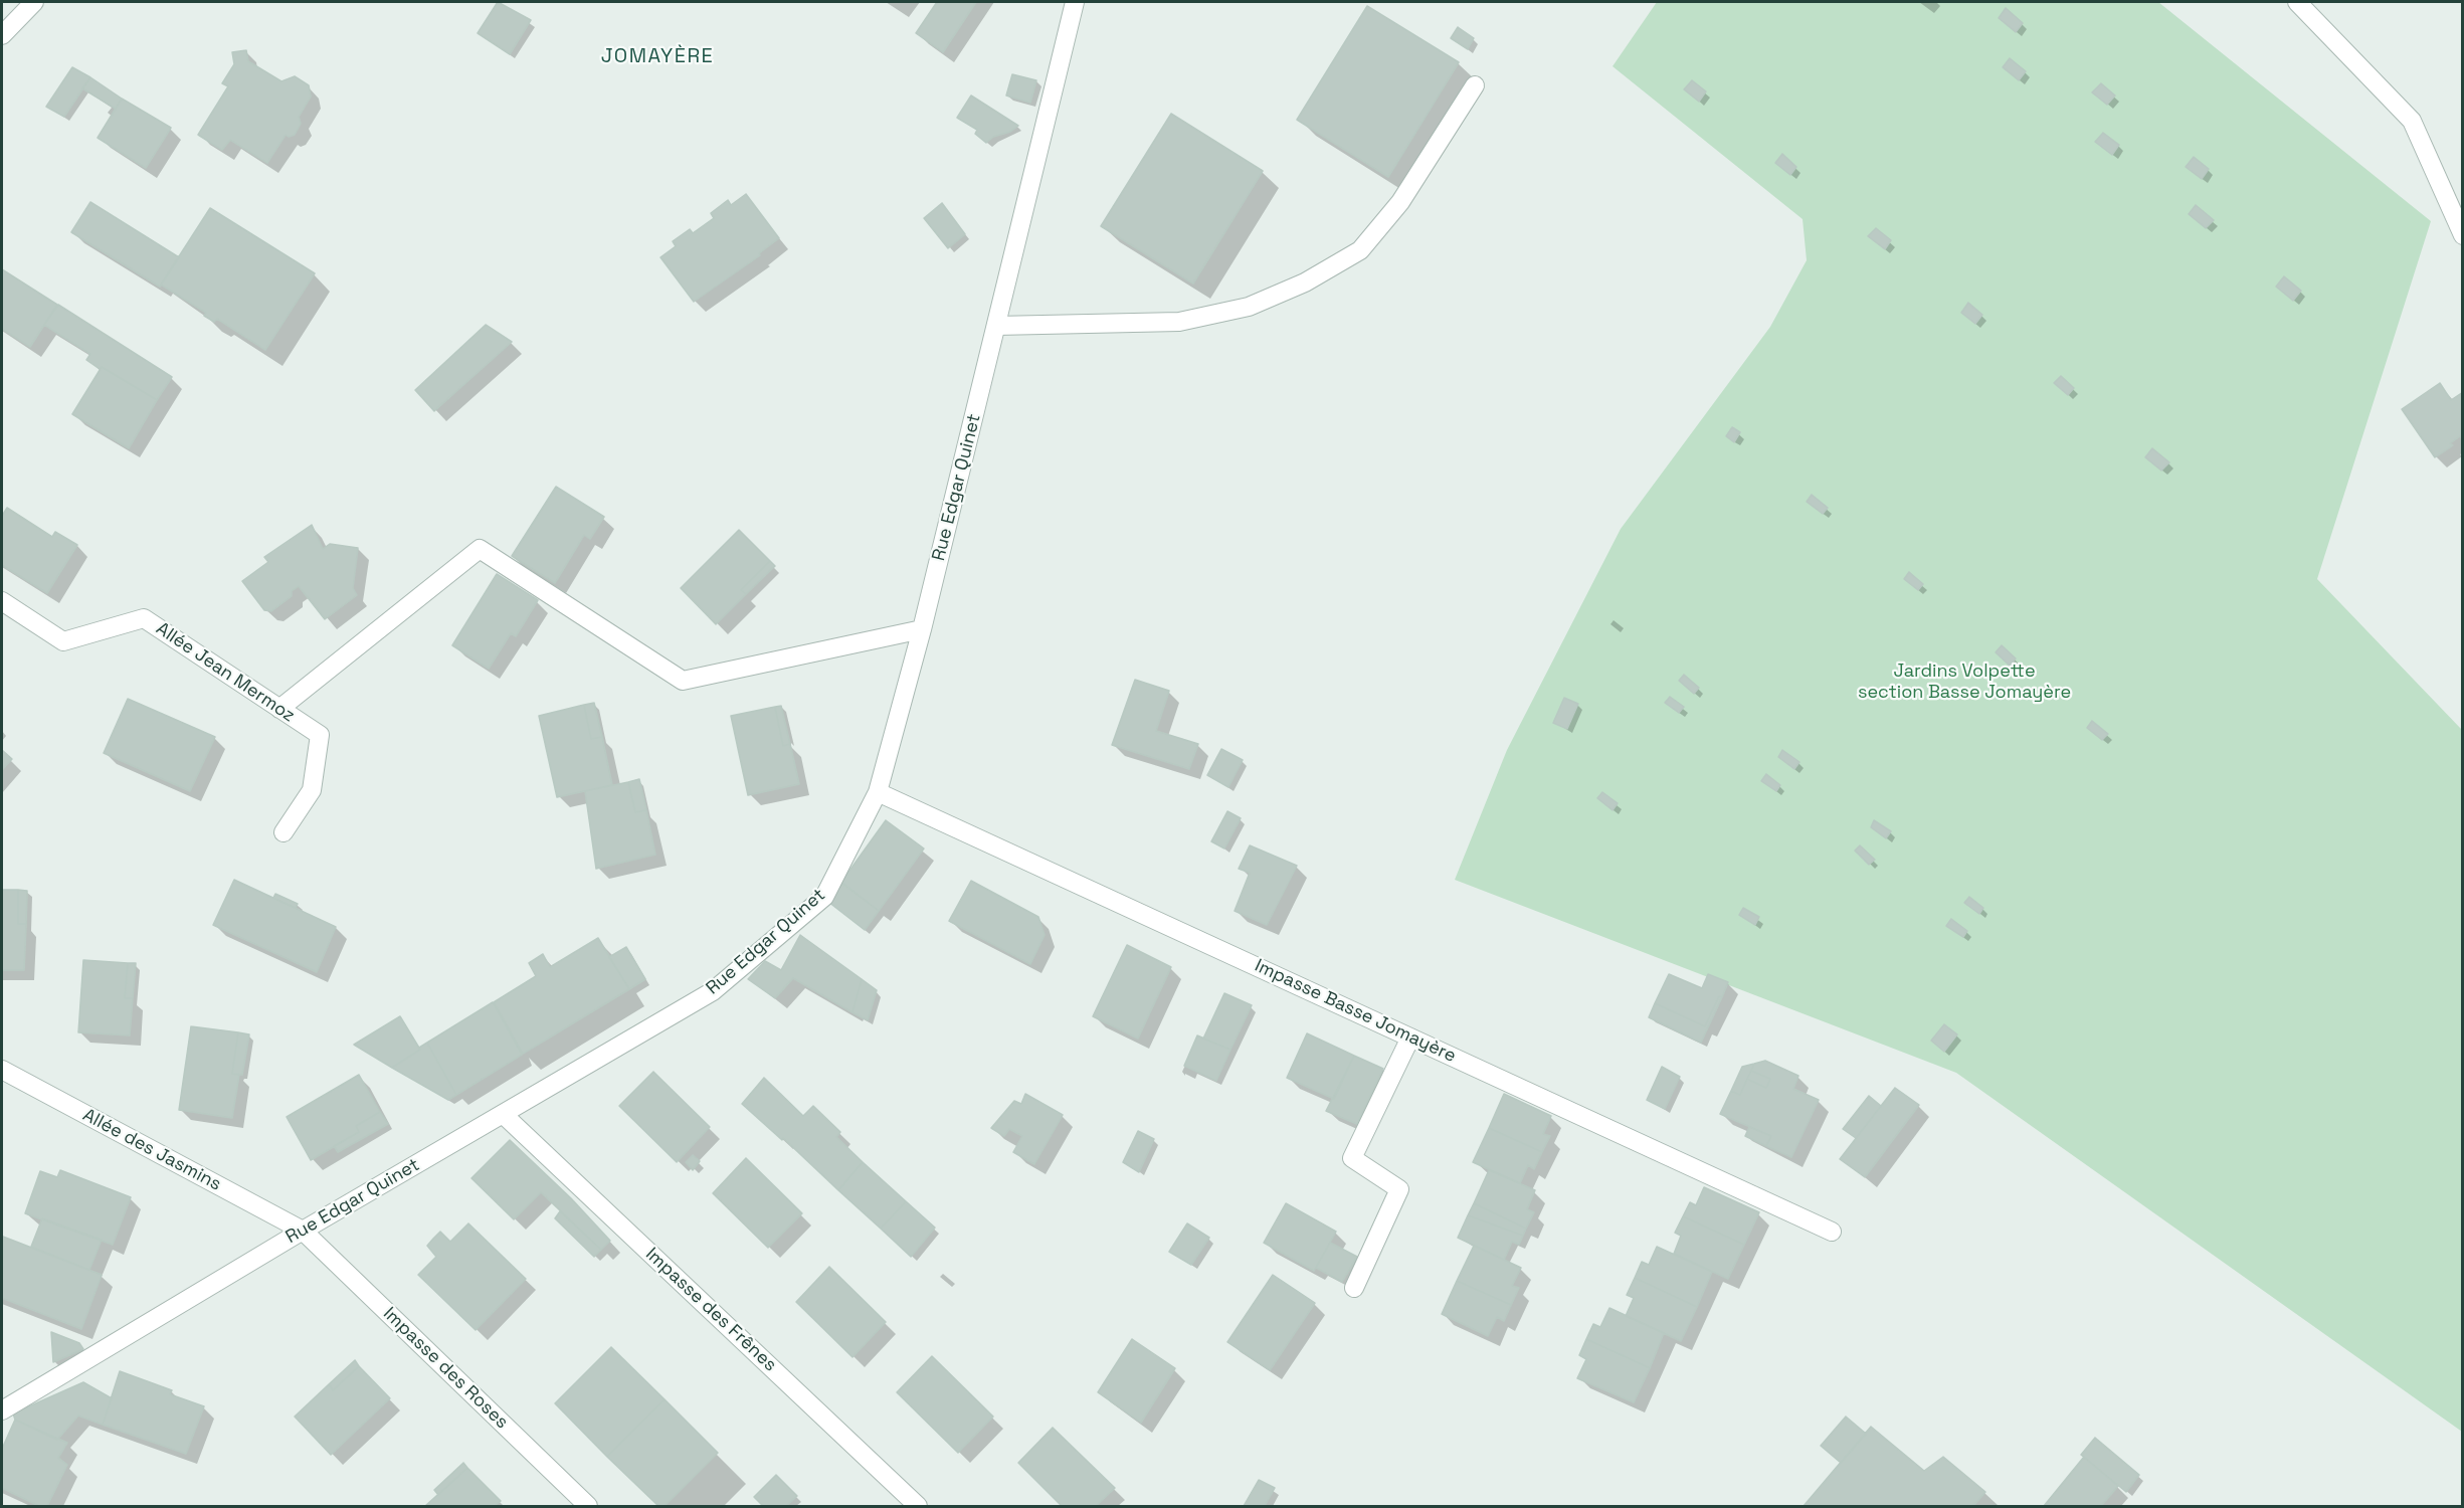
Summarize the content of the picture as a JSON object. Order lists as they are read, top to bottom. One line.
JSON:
{"streets":{"street":["Rue Edgar Quinet","Allée Jean Mermoz","Impasse Basse Jomayère","Allée des Jasmins","Impasse des Frênes","Impasse des Roses"]},"crossings":[["Rue Edgar Quinet","Impasse Basse Jomayère"],["Rue Edgar Quinet","Allée des Jasmins"],["Rue Edgar Quinet","Impasse des Frênes"],["Rue Edgar Quinet","Impasse des Roses"],["Allée des Jasmins","Impasse des Roses"]],"districts":["JOMAYÈRE"],"parks":["Jardins Volpette section Basse Jomayère"]}
